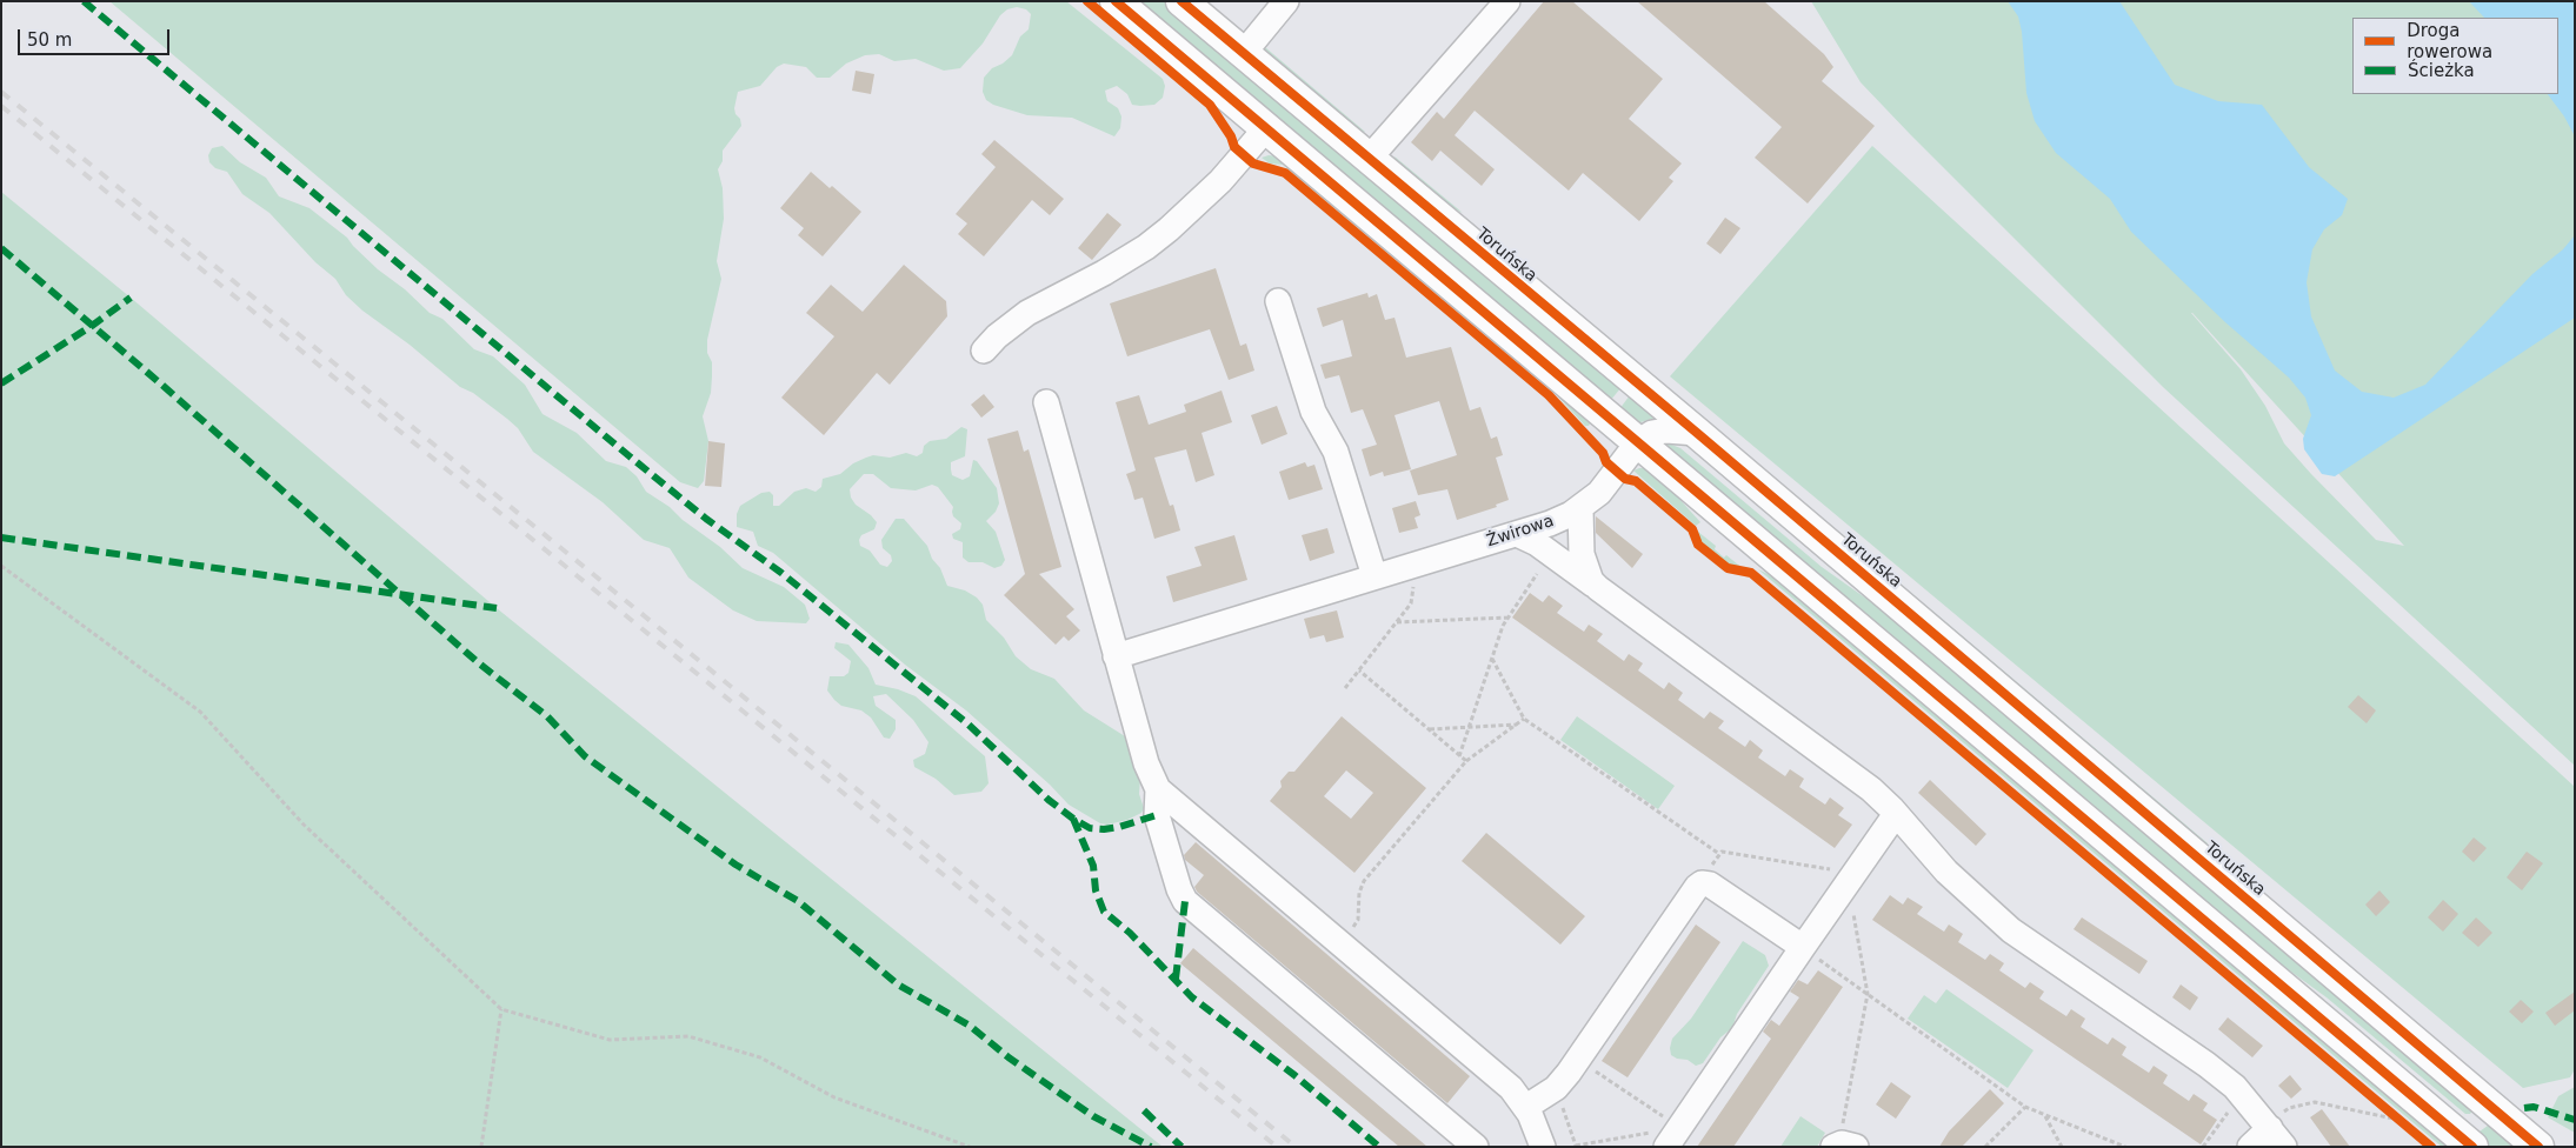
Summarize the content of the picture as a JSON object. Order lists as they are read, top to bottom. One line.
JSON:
{"streets":{"main road":["Toruńska"],"street":["Żwirowa"]},"legend":["Droga rowerowa","Ścieżka"],"scale_bar":"50 m"}
